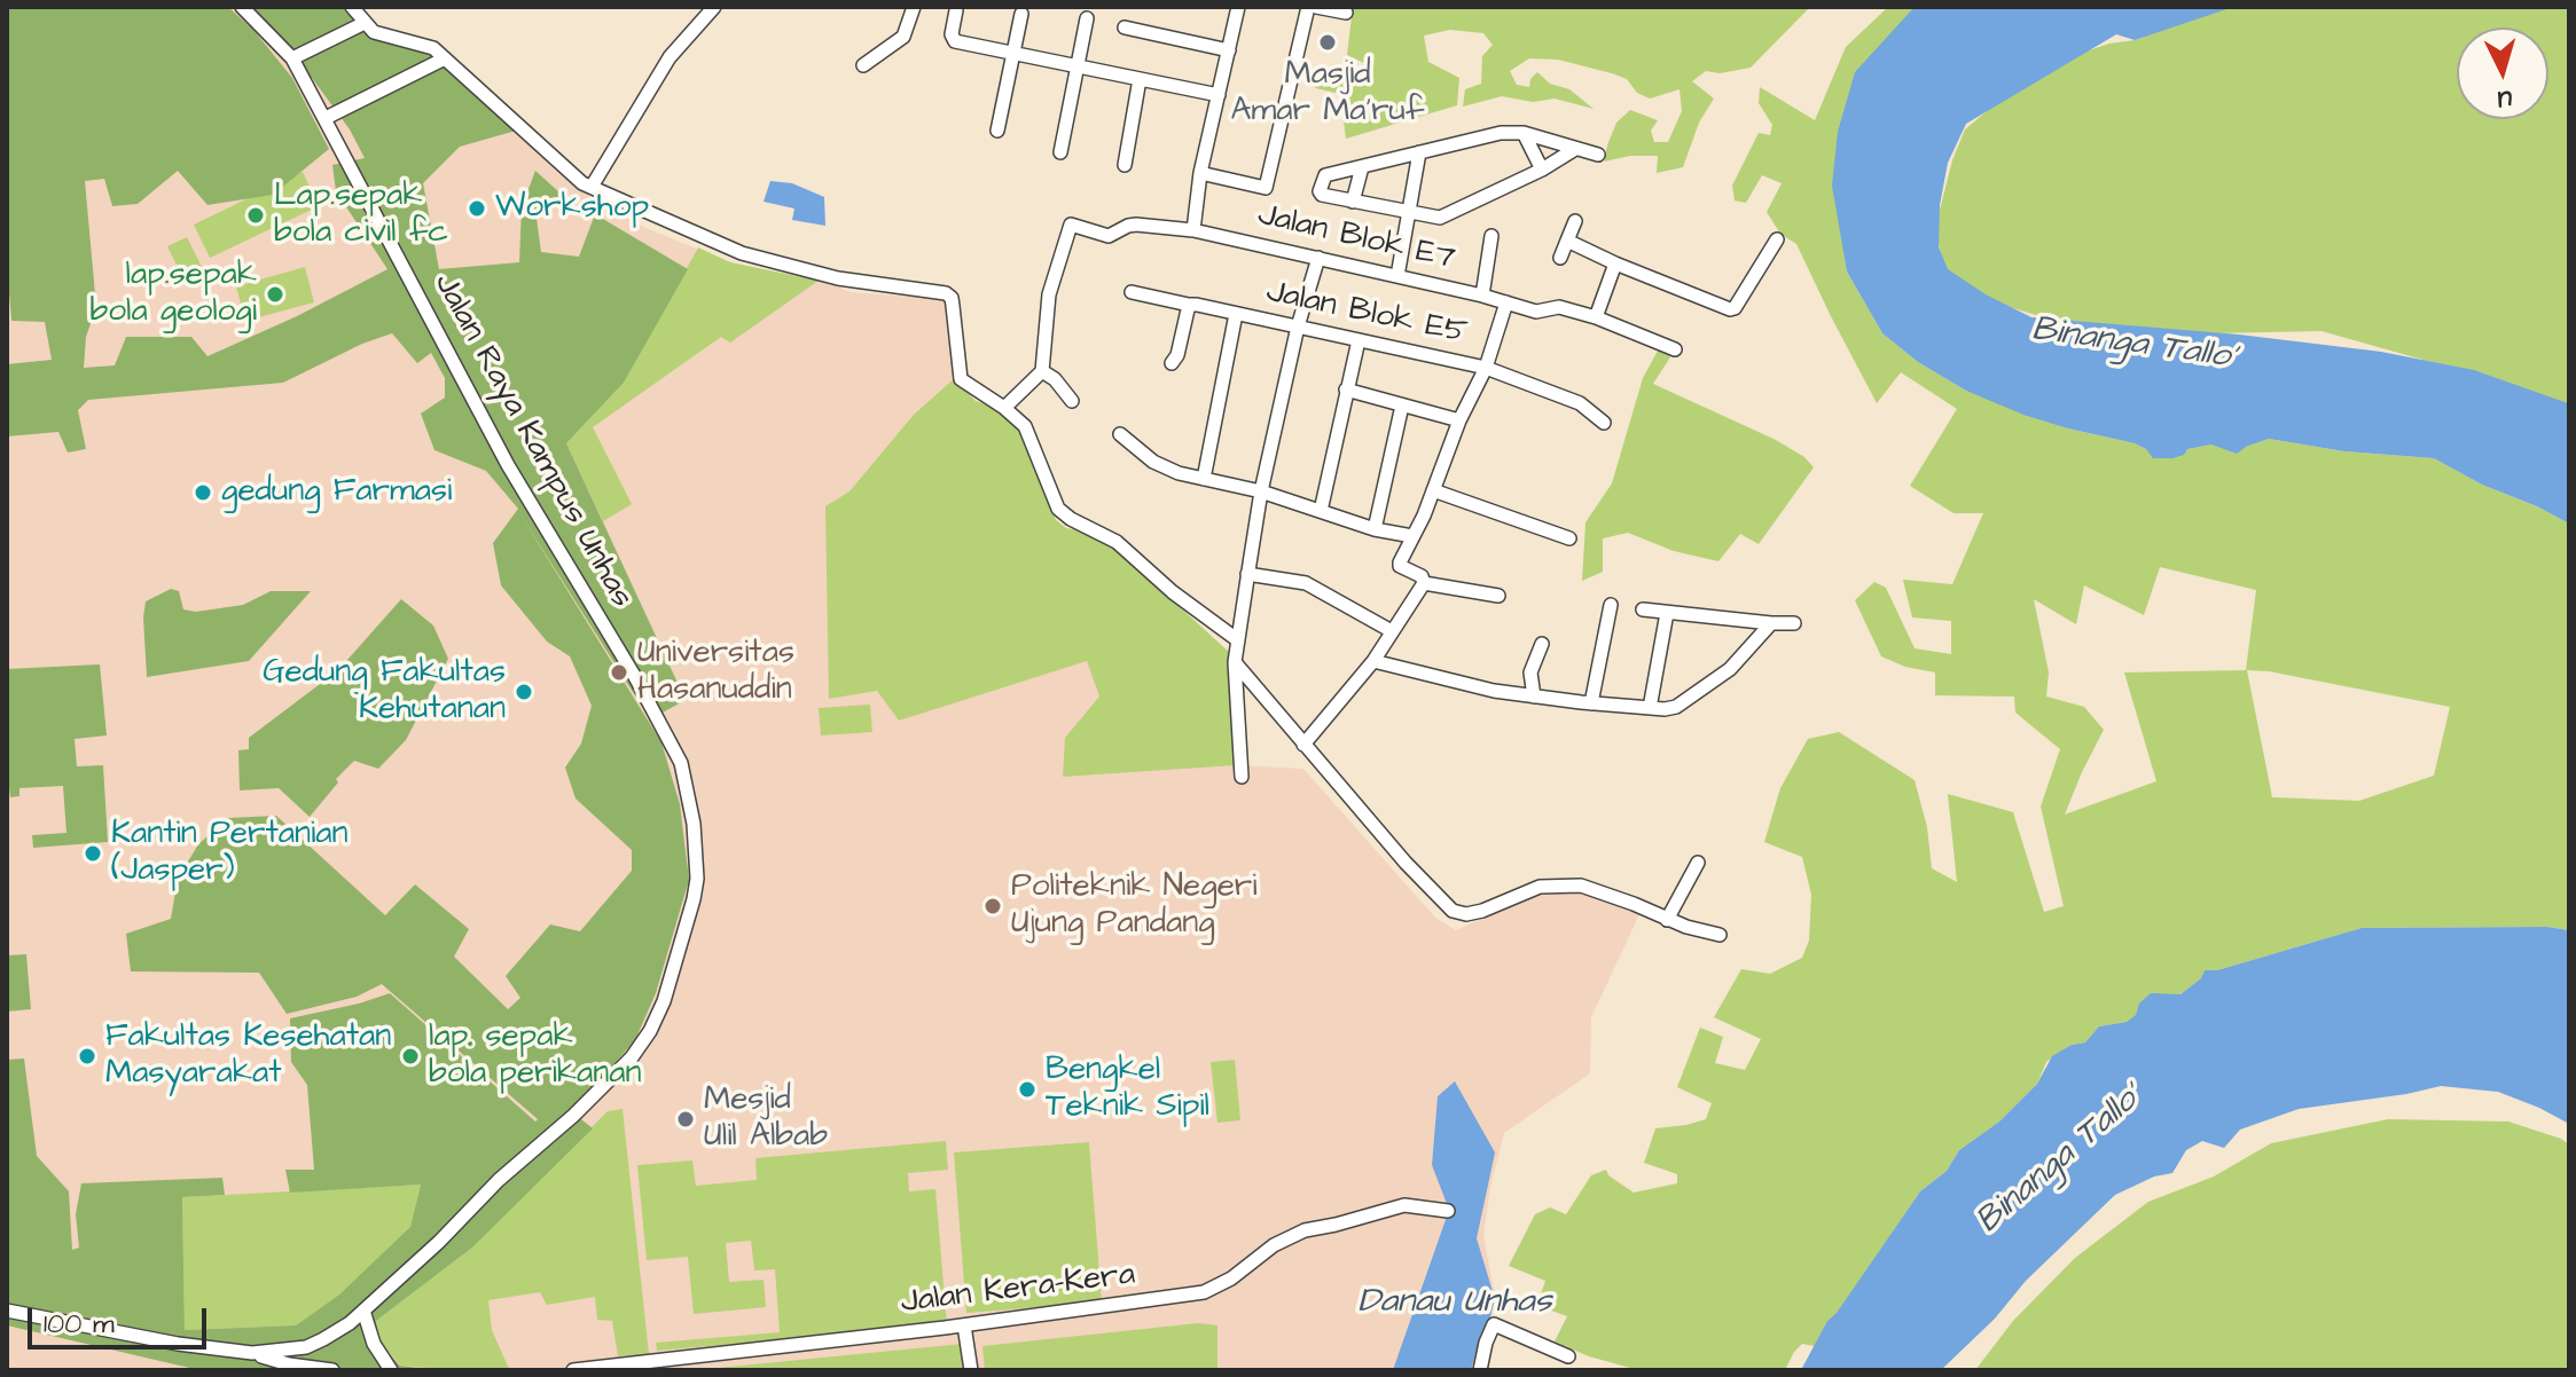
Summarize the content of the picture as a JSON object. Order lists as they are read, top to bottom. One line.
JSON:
{"streets":{"street":["Jalan Blok E7","Jalan Blok E5","Jalan Raya Kampus Unhas","Jalan Kera-Kera"]},"water":["Binanga Tallo'","Danau Unhas"],"places":["Masjid Amar Ma'ruf","Workshop","Lap.sepak bola civil fc","lap.sepak bola geologi","gedung Farmasi","Universitas Hasanuddin","Gedung Fakultas Kehutanan","Kantin Pertanian (Jasper)","Politeknik Negeri Ujung Pandang","Fakultas Kesehatan Masyarakat","lap. sepak bola perikanan","Bengkel Teknik Sipil","Mesjid Ulil Albab"],"scale_bar":"100 m","north":"bottom"}
